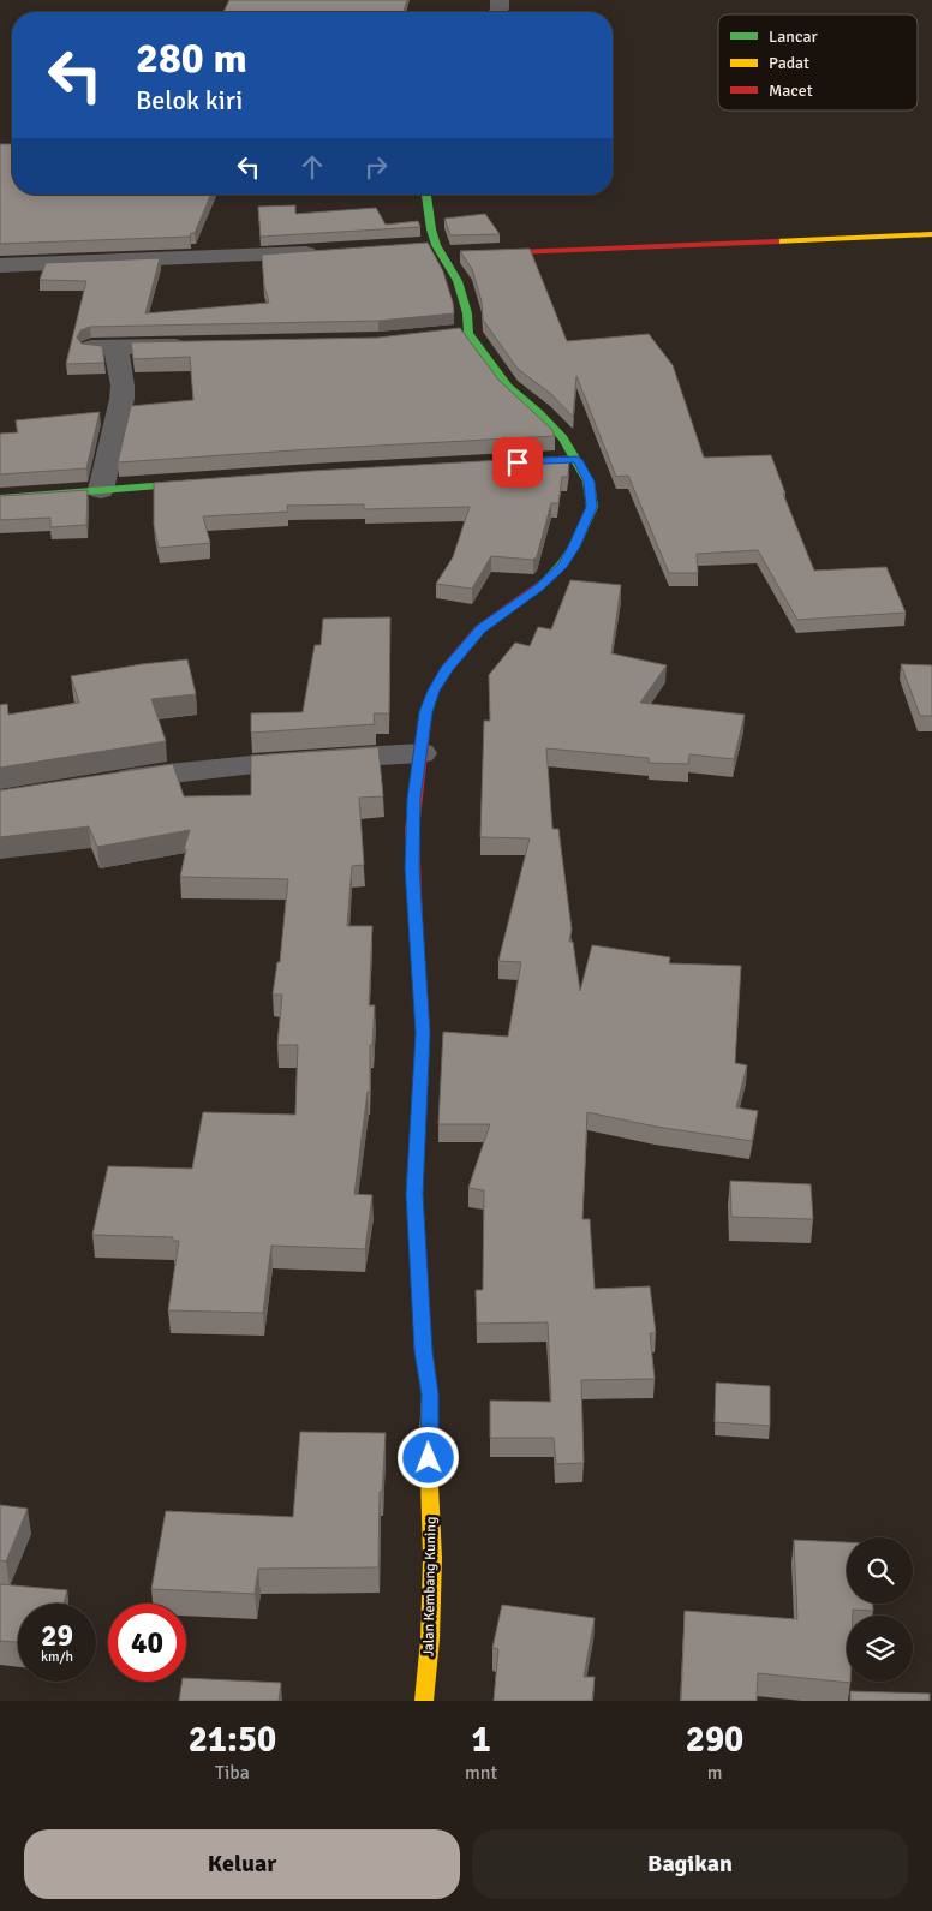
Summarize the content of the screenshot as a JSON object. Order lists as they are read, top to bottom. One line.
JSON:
{"streets":{"street":["Jalan Kembang Kuning"]},"legend":["Lancar","Padat","Macet"],"page":{"turn":["280 m","Belok kiri"],"speed":"29 km/h","limit":"40","eta":["21:50","Tiba","1","mnt","290","m"],"buttons":["Keluar","Bagikan"]}}
